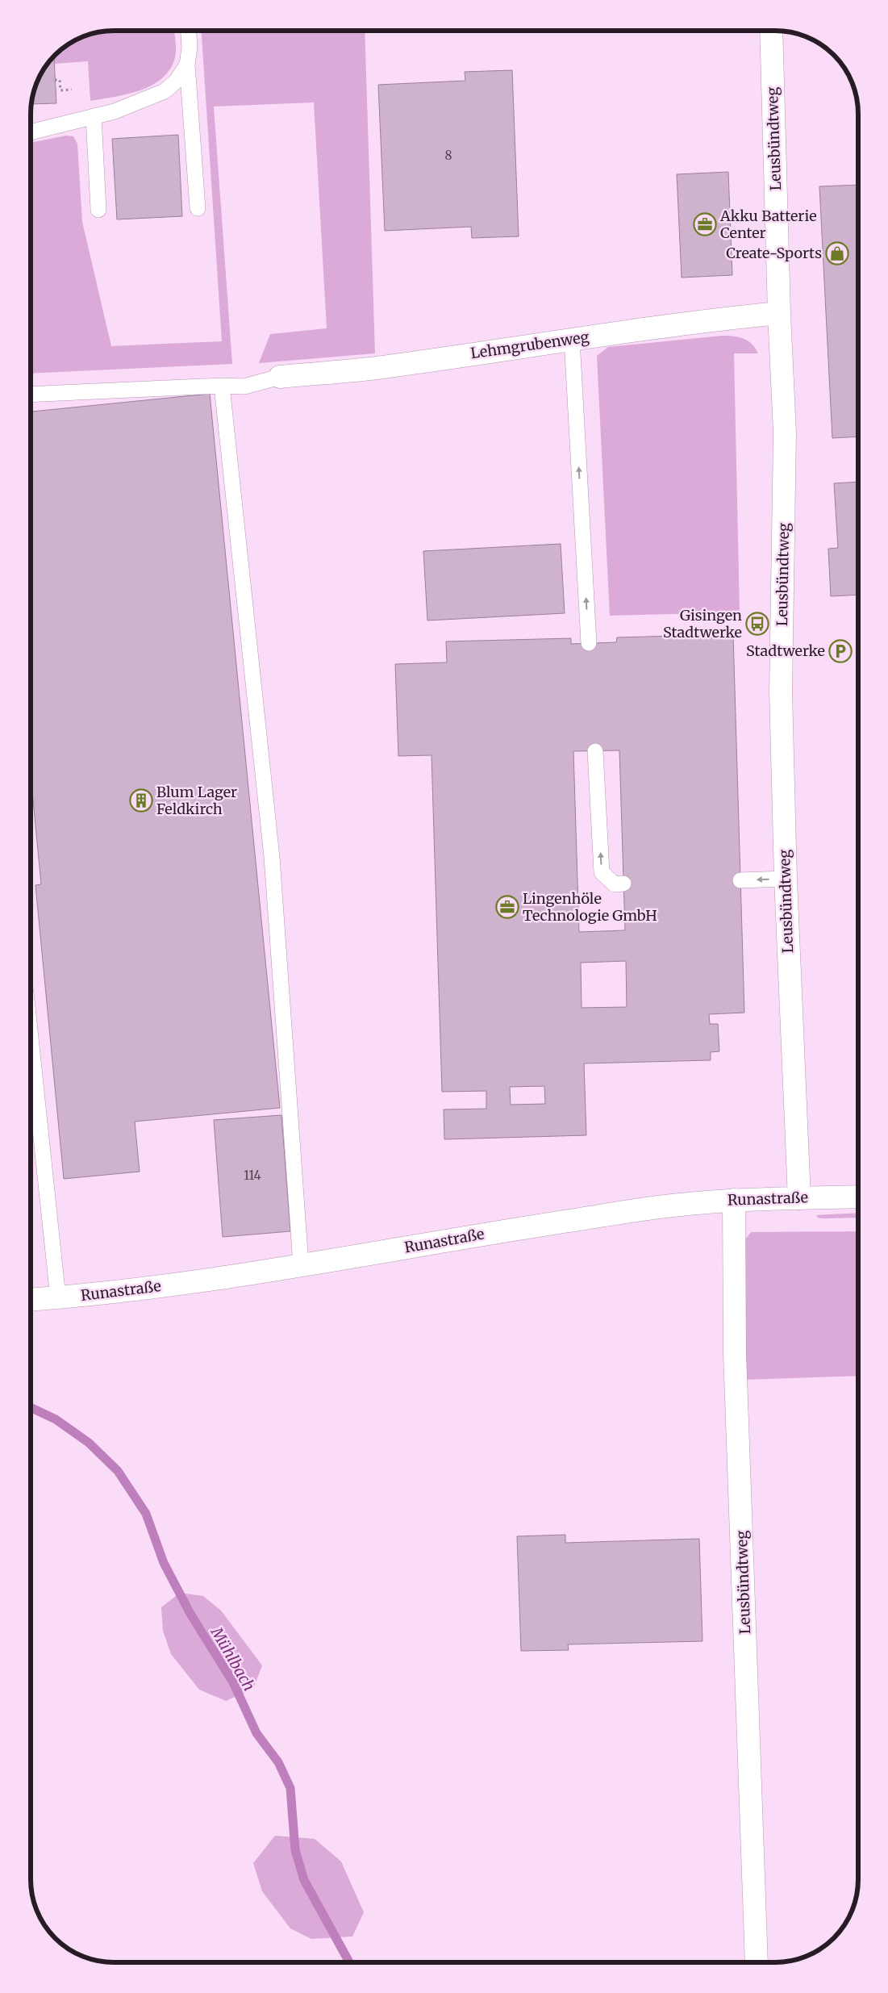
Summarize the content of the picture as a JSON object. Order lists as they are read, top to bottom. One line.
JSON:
{"streets":{"street":["Leusbündtweg","Lehmgrubenweg","Runastraße"]},"crossings":[["Leusbündtweg","Lehmgrubenweg"],["Leusbündtweg","Runastraße"]],"water":["Mühlbach"],"places":{"office":["Akku Batterie Center","Lingenhöle Technologie GmbH"],"shop":["Create-Sports"],"bus stop":["Gisingen Stadtwerke"],"parking":["Stadtwerke"],"building":["Blum Lager Feldkirch"]},"house_numbers":["8","114"]}
